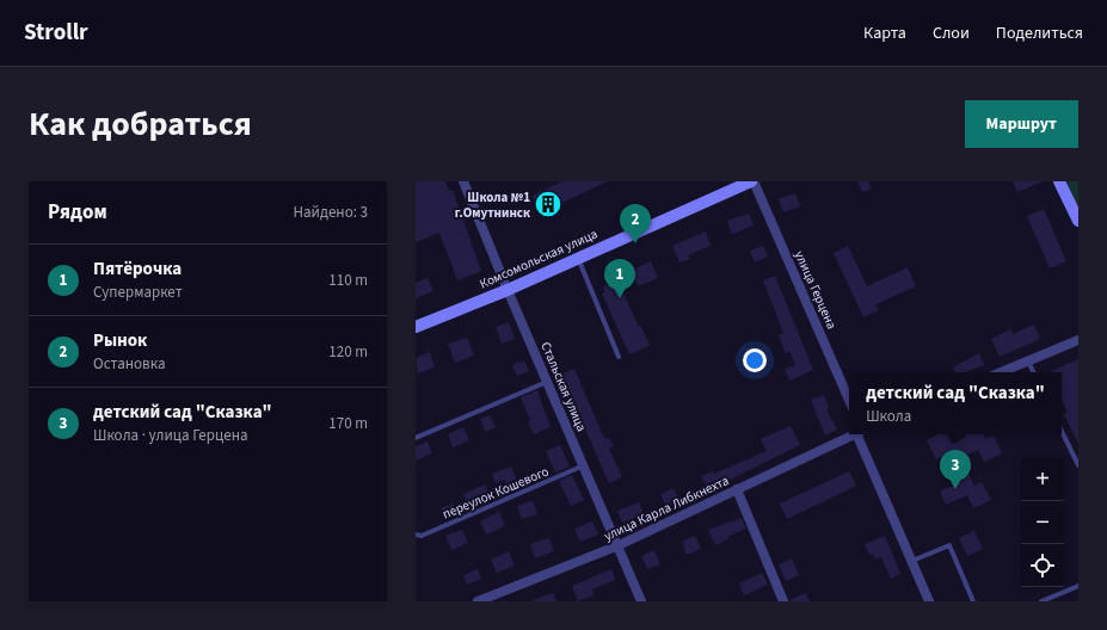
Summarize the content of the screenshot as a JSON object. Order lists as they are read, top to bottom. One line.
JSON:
{"streets":{"main road":["Комсомольская улица"],"street":["улица Герцена","Стальская улица","улица Карла Либкнехта"],"lane":["переулок Кошевого"]},"crossings":[["Комсомольская улица","улица Герцена"],["Комсомольская улица","Стальская улица"],["Стальская улица","переулок Кошевого"],["Стальская улица","улица Карла Либкнехта"]],"places":{"building":["Школа №1 г.Омутнинск"]},"page":{"header":"Strollr","nav":["Карта","Слои","Поделиться"],"title":"Как добраться","buttons":"Маршрут","heading":["Рядом","Найдено: 3"],"pins":["2","1","3"],"list":[{"mark":"1","name":"Пятёрочка","note":"Супермаркет","value":"110 m"},{"mark":"2","name":"Рынок","note":"Остановка","value":"120 m"},{"mark":"3","name":"детский сад \"Сказка\"","note":"Школа · улица Герцена","value":"170 m"}],"popup":["детский сад \"Сказка\"","Школа"],"map_buttons":["+","−"]}}
